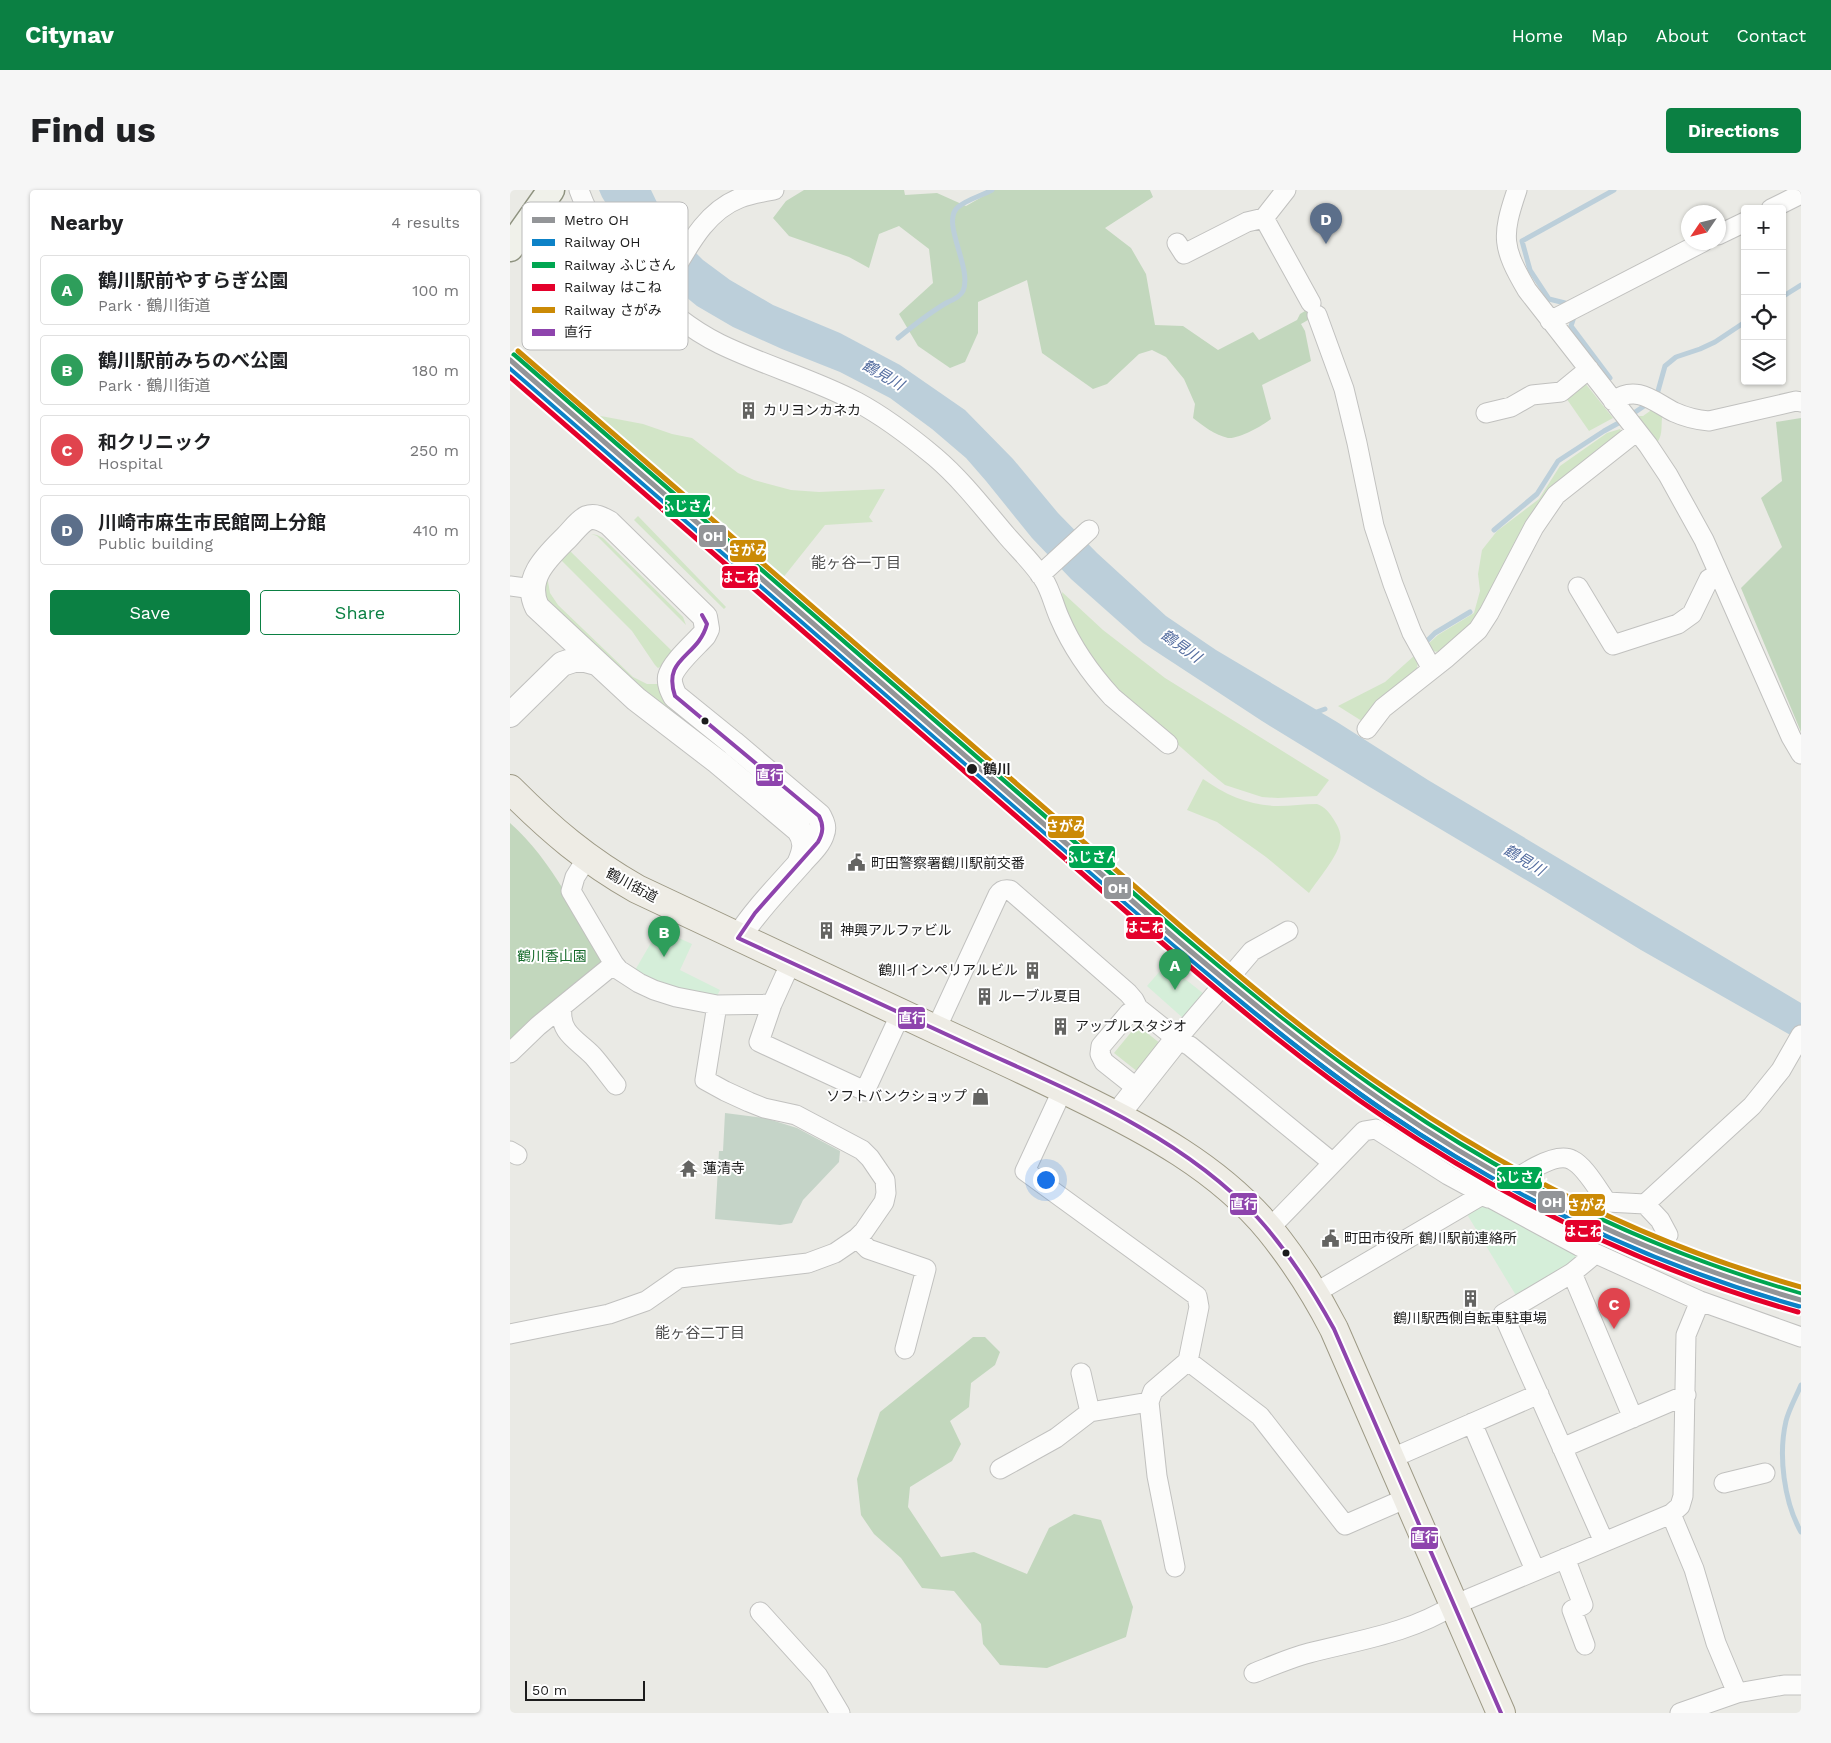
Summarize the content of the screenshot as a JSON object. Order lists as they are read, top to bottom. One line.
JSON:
{"streets":{"main road":["鶴川街道"]},"districts":["能ヶ谷一丁目","能ヶ谷二丁目"],"water":["鶴見川"],"parks":["鶴川香山園"],"places":{"building":["カリヨンカネカ","神興アルファビル","鶴川インペリアルビル","ルーブル夏目","アップルスタジオ","鶴川駅西側自転車駐車場"],"other":["鶴川"],"public building":["町田警察署鶴川駅前交番","町田市役所 鶴川駅前連絡所"],"shop":["ソフトバンクショップ"],"temple":["蓮清寺"]},"lines":["rail line さがみ","rail line ふじさん","metro line OH","rail line OH","rail line はこね","transit line 直行"],"legend":["Metro OH","Railway OH","Railway ふじさん","Railway はこね","Railway さがみ","直行"],"scale_bar":"50 m","north":"bottom left","page":{"header":"Citynav","nav":["Home","Map","About","Contact"],"buttons":["Directions",["Save","Share"]],"title":"Find us","heading":["Nearby","4 results"],"pins":["D","B","A","C"],"map_buttons":["+","−"],"list":[{"mark":"A","name":"鶴川駅前やすらぎ公園","note":"Park · 鶴川街道","value":"100 m"},{"mark":"B","name":"鶴川駅前みちのべ公園","note":"Park · 鶴川街道","value":"180 m"},{"mark":"C","name":"和クリニック","note":"Hospital","value":"250 m"},{"mark":"D","name":"川崎市麻生市民館岡上分館","note":"Public building","value":"410 m"}],"scale":"50 m"}}
